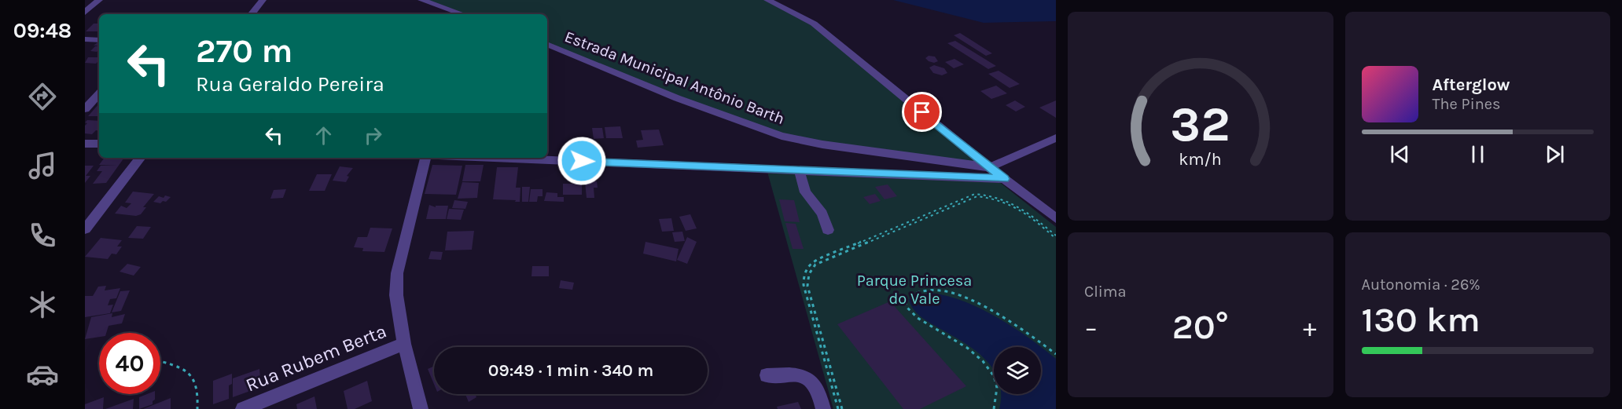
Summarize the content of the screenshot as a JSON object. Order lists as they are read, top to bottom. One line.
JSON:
{"streets":{"street":["Estrada Municipal Antônio Barth","Rua Rubem Berta"]},"parks":["Parque Princesa do Vale"],"page":{"tabs":"09:48","turn":["270 m","Rua Geraldo Pereira"],"song":["Afterglow","The Pines"],"tile":["Clima",["Autonomia · 26%","130 km"]],"heat":["−","20°","+"],"limit":"40","trip":"09:49 · 1 min · 340 m","gauge":["32","km/h"]}}
